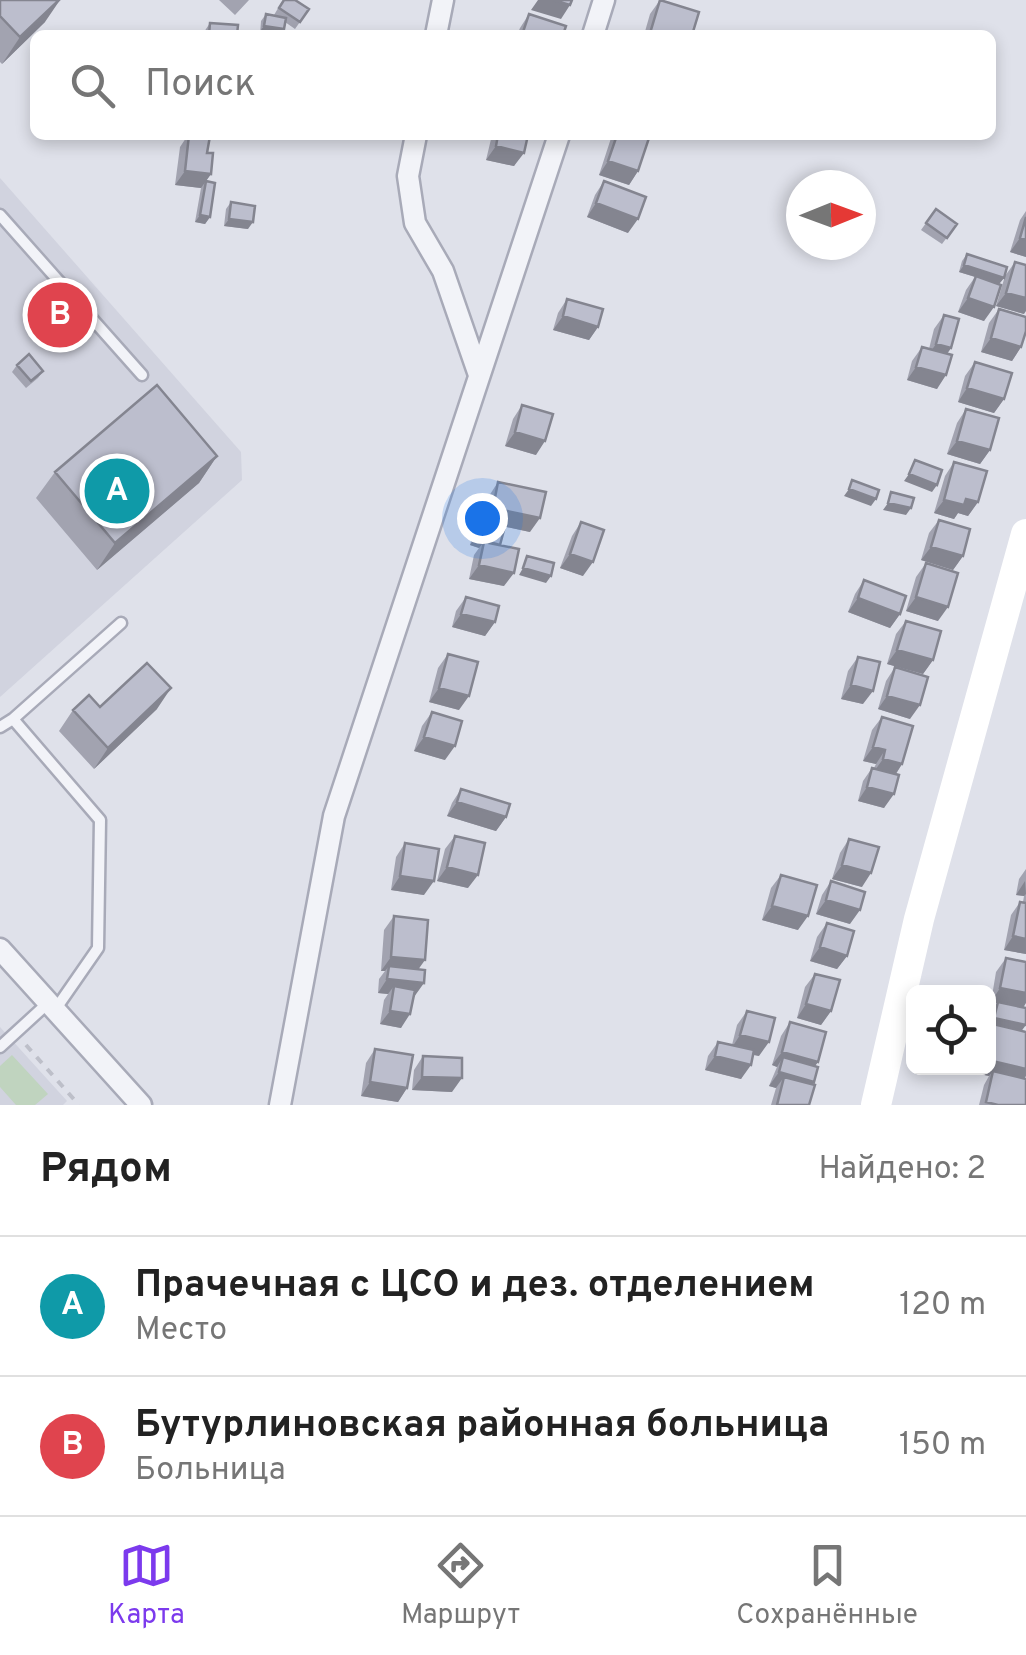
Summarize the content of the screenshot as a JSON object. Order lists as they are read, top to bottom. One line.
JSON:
{"north":"right","page":{"search":"Поиск","pins":["B","A"],"heading":["Рядом","Найдено: 2"],"list":[{"mark":"A","name":"Прачечная с ЦСО и дез. отделением","note":"Место","value":"120 m"},{"mark":"B","name":"Бутурлиновская районная больница","note":"Больница","value":"150 m"}],"nav":["Карта","Маршрут","Сохранённые"]}}
